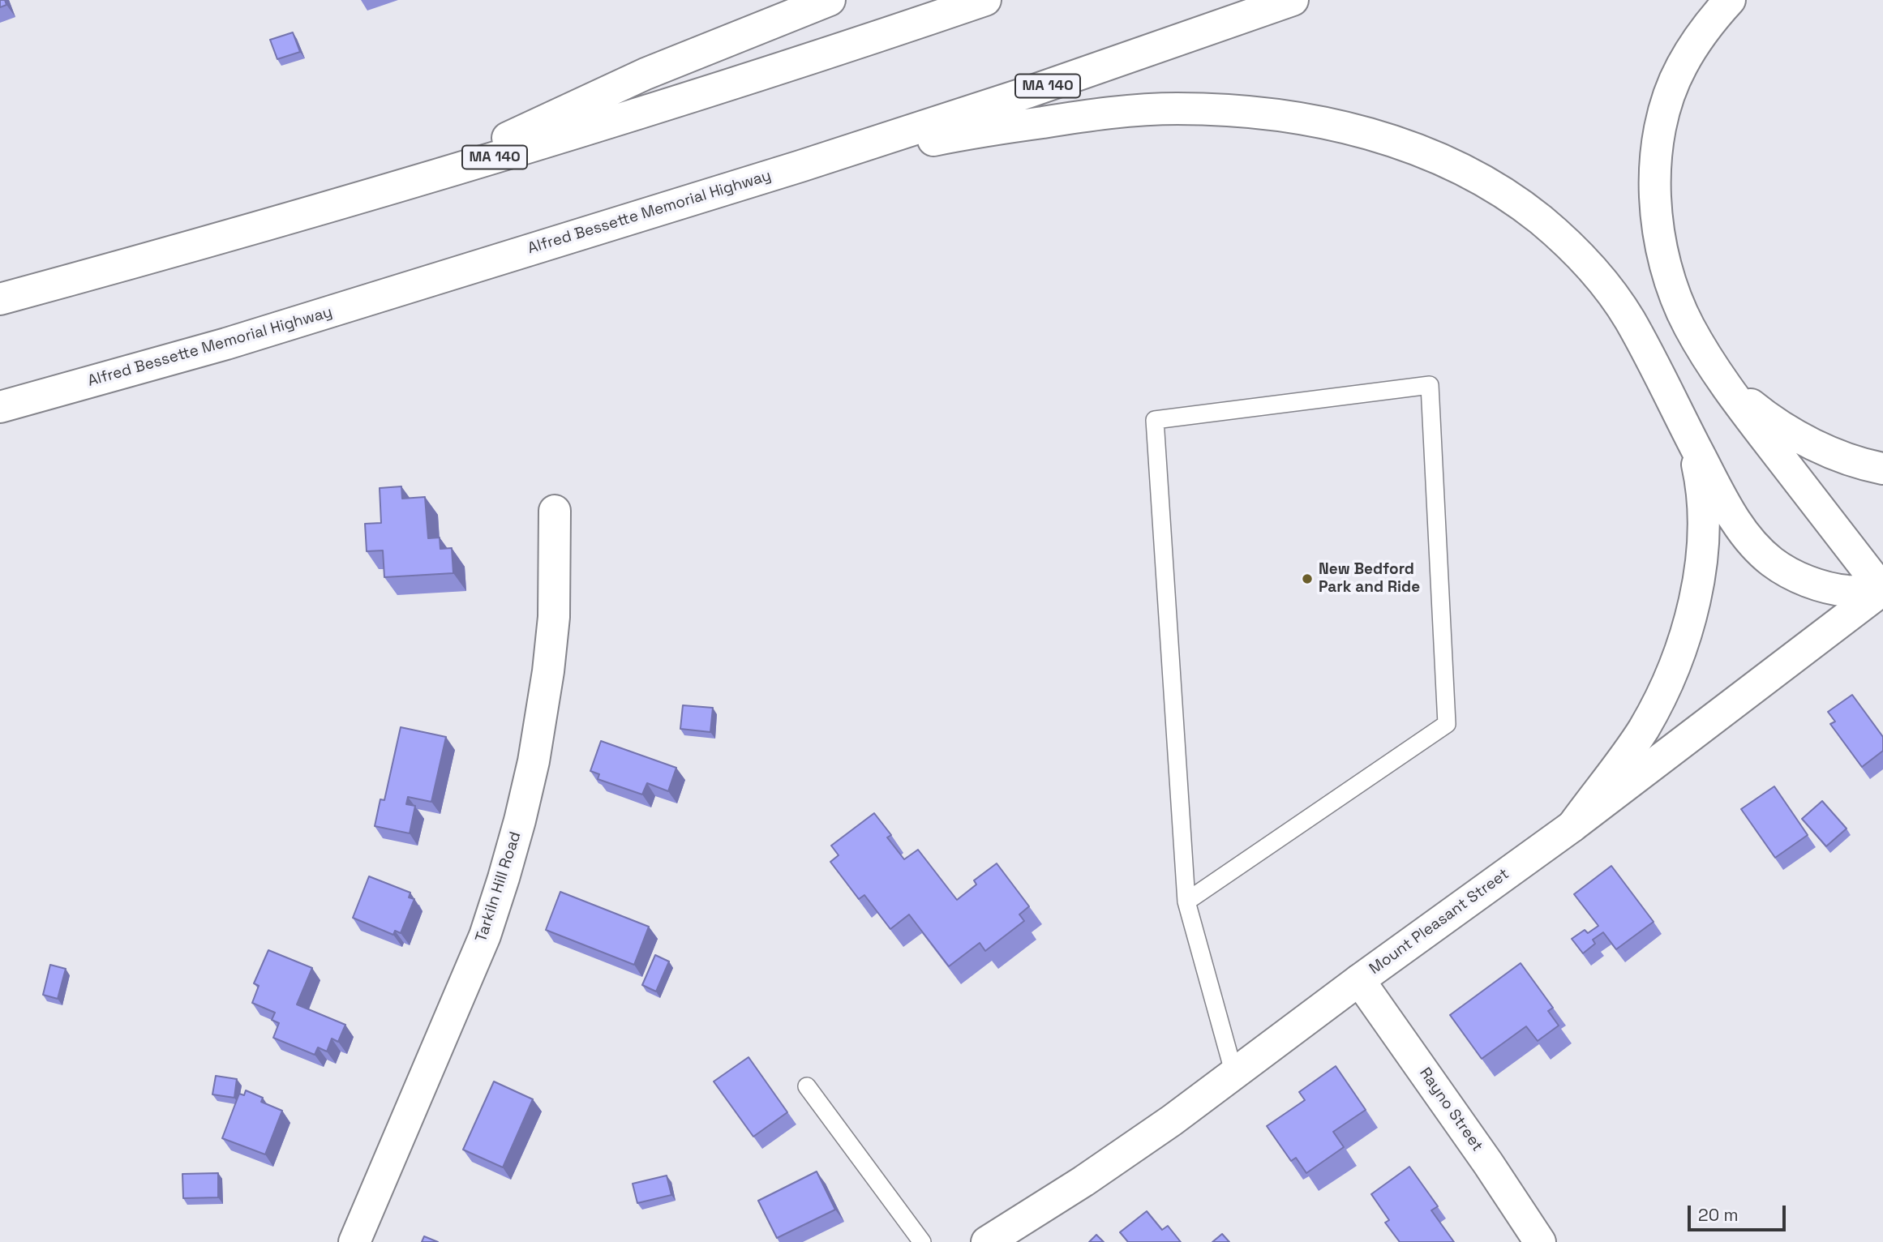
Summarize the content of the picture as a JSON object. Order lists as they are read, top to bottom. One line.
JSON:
{"streets":{"main road":["MA 140","Alfred Bessette Memorial Highway","Tarkiln Hill Road","Mount Pleasant Street","Rayno Street"]},"crossings":[["Mount Pleasant Street","Rayno Street"]],"places":["New Bedford Park and Ride"],"scale_bar":"20 m"}
